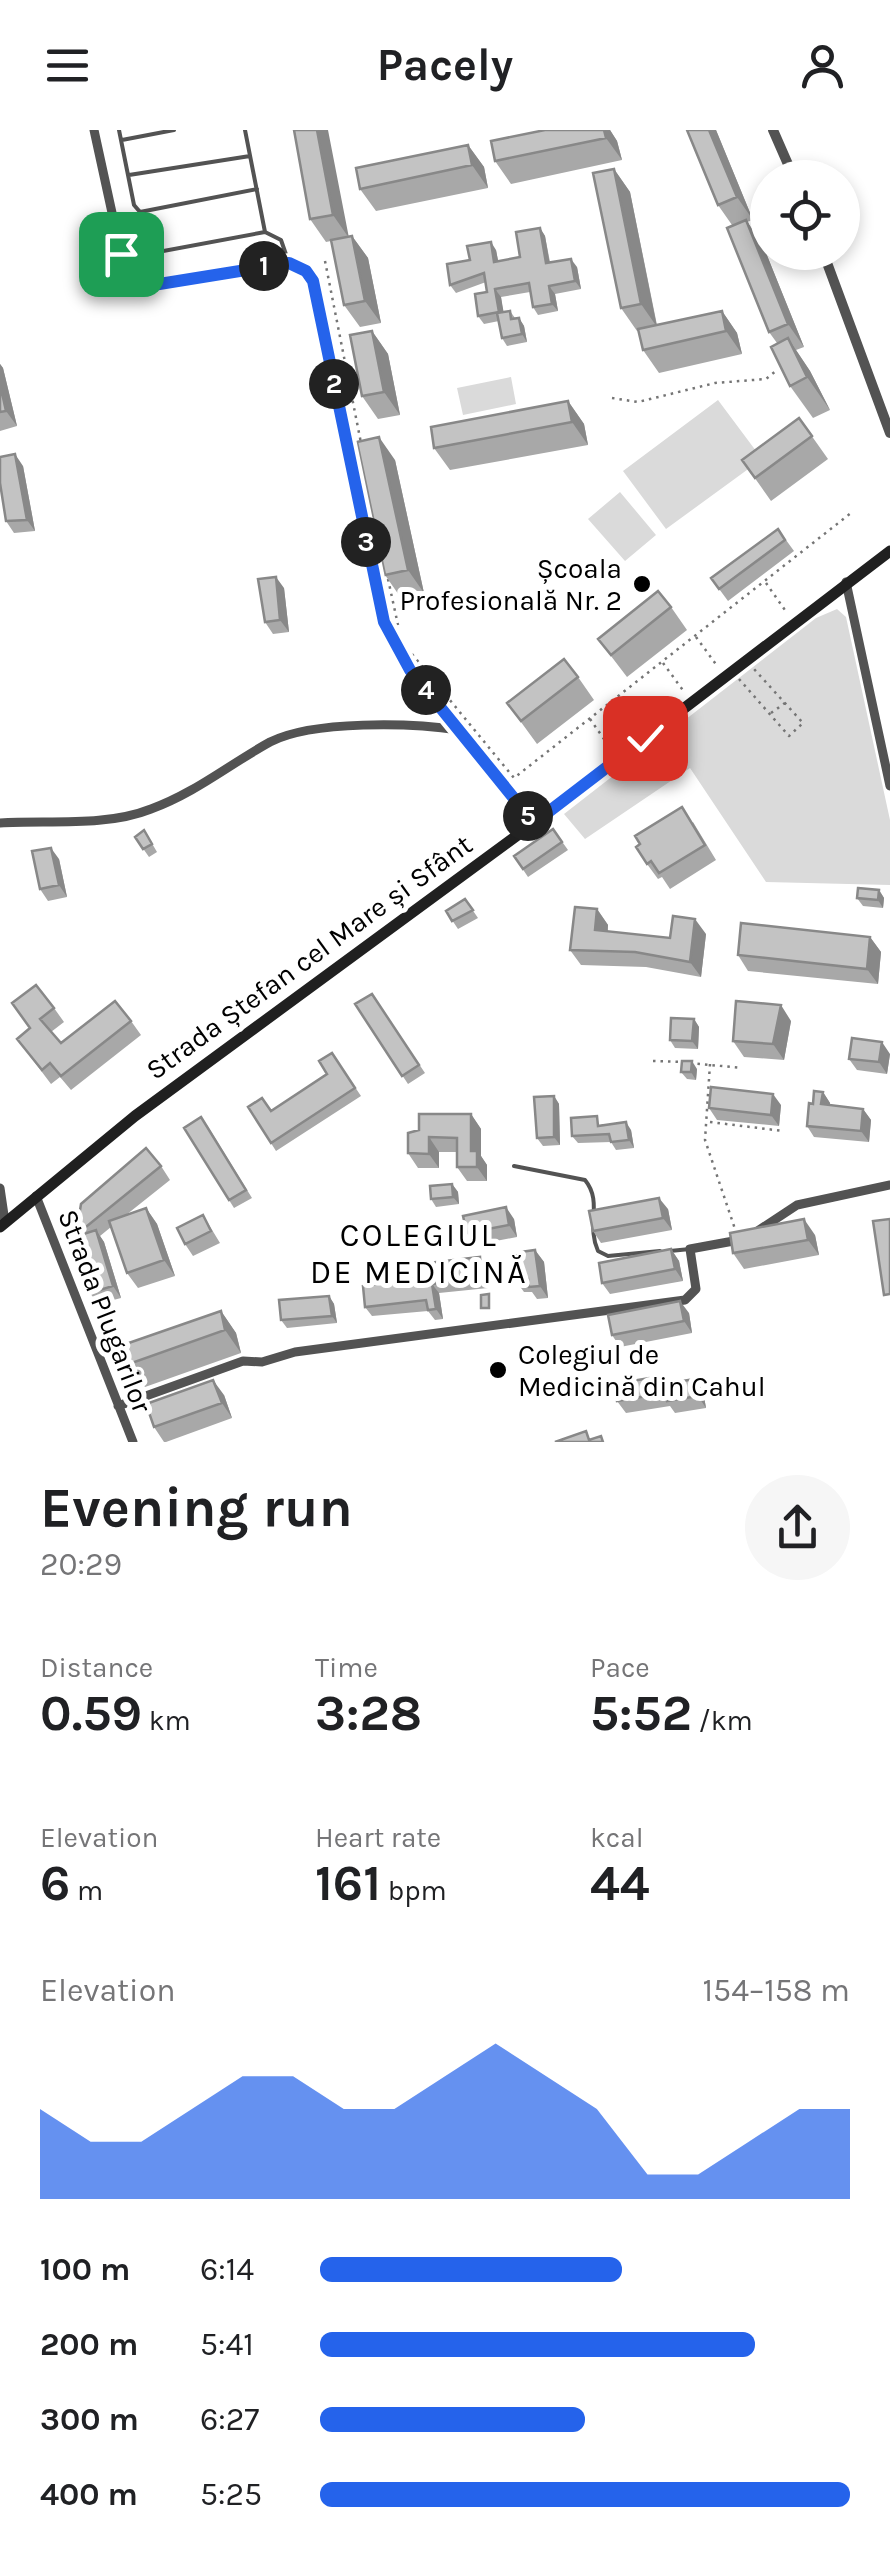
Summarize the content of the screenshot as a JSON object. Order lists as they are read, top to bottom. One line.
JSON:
{"streets":{"main road":["Strada Ștefan cel Mare și Sfânt"],"street":["Strada Plugarilor"]},"crossings":[["Strada Ștefan cel Mare și Sfânt","Strada Plugarilor"]],"districts":["COLEGIUL DE MEDICINĂ"],"places":["Școala Profesională Nr. 2","Colegiul de Medicină din Cahul"],"page":{"header":"Pacely","pins":["1","2","3","4","5"],"heading":["Evening run","20:29"],"stats":[["Distance","0.59 km"],["Time","3:28"],["Pace","5:52 /km"],["Elevation","6 m"],["Heart rate","161 bpm"],["kcal","44"]],"chart":["Elevation","154–158 m"],"list":[{"name":"100 m","note":"6:14"},{"name":"200 m","note":"5:41"},{"name":"300 m","note":"6:27"},{"name":"400 m","note":"5:25"}]}}
